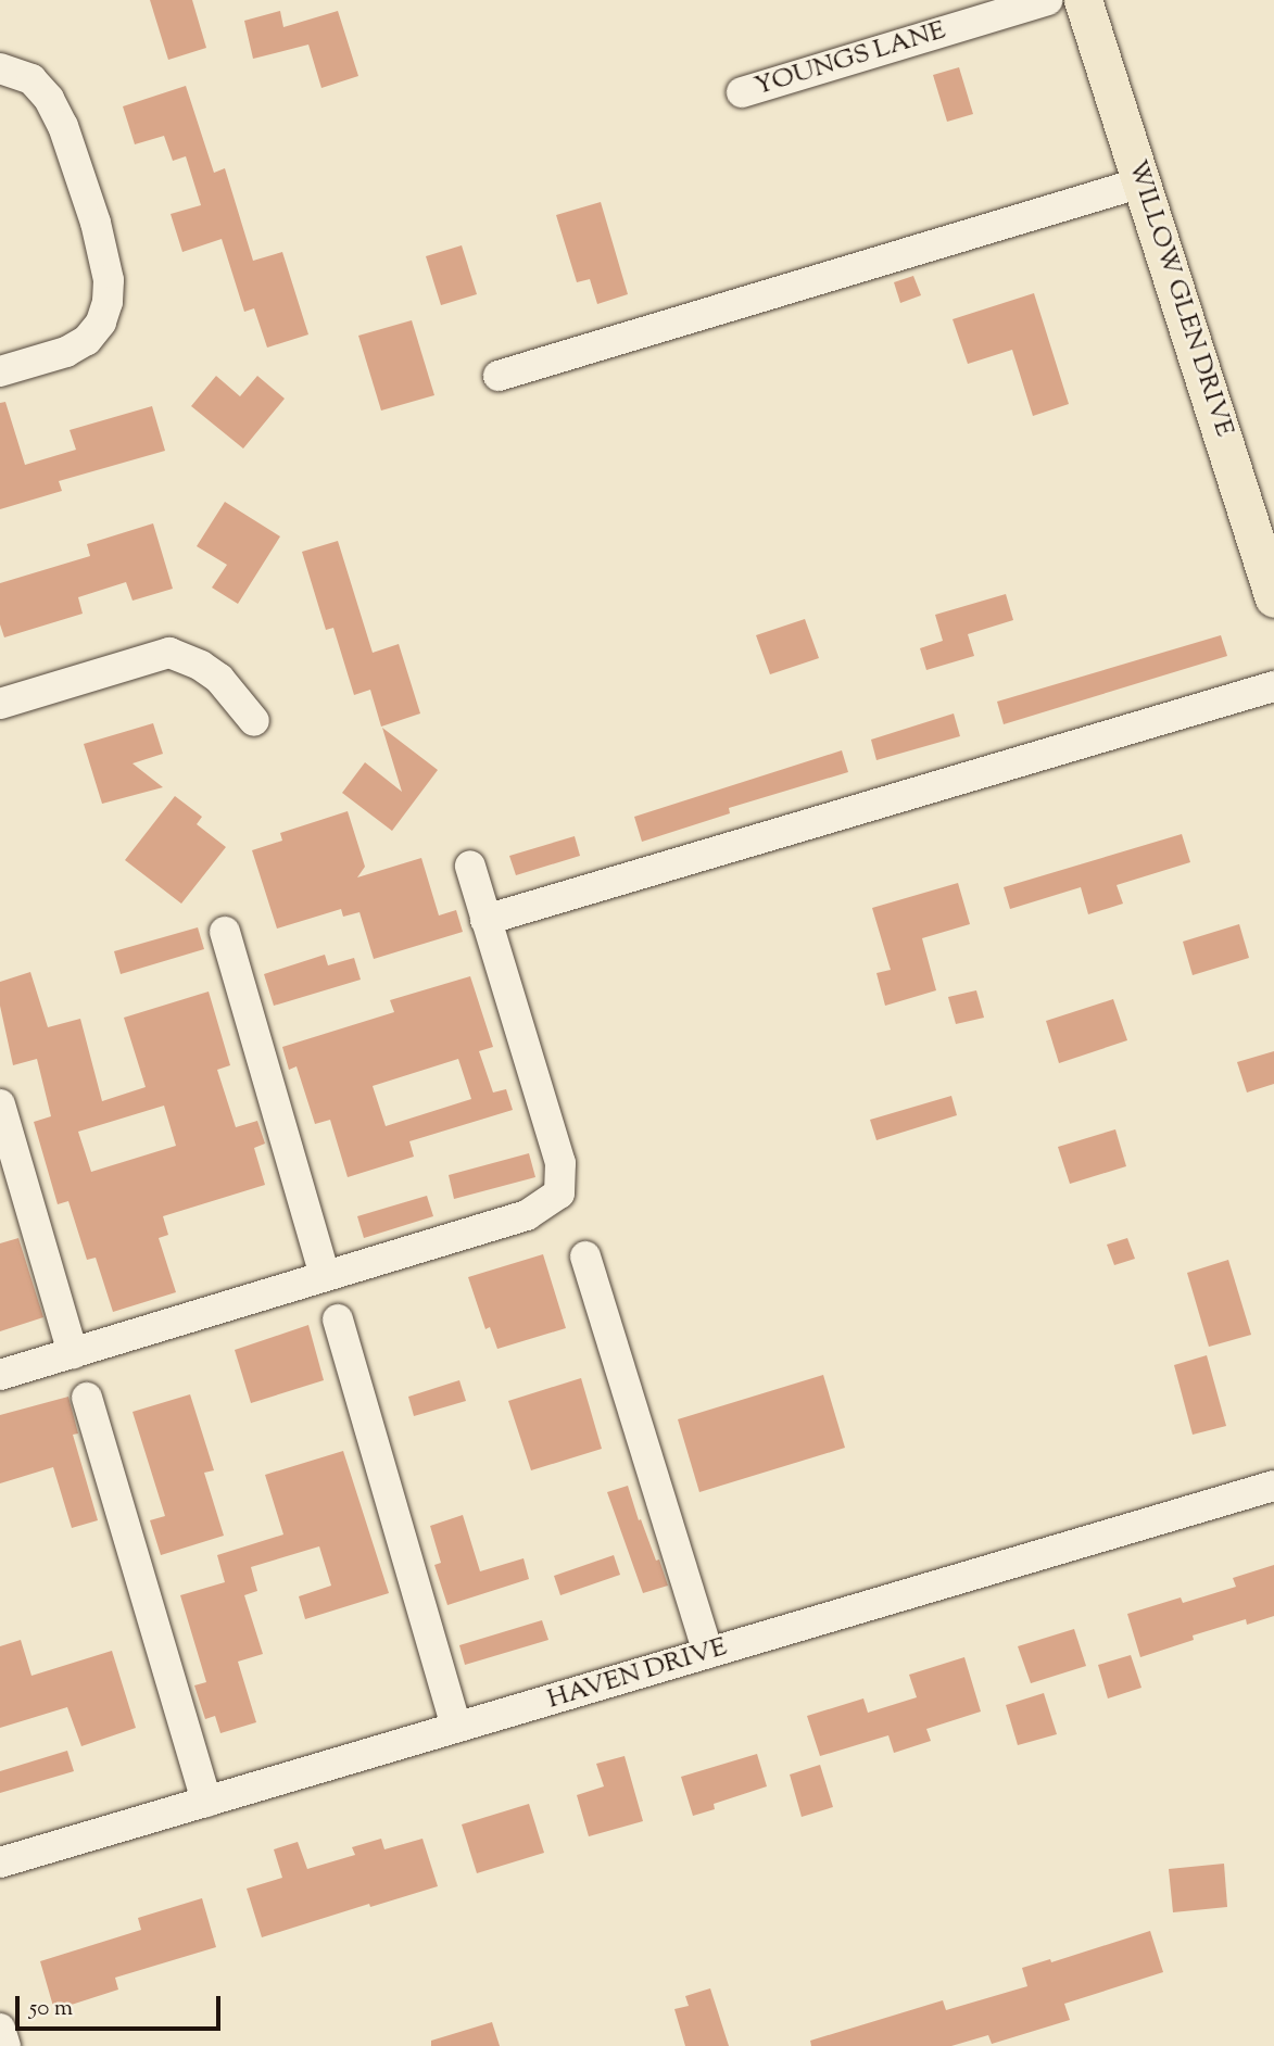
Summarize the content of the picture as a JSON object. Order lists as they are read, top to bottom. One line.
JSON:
{"streets":{"main road":["WILLOW GLEN DRIVE"],"street":["YOUNGS LANE","HAVEN DRIVE"]},"scale_bar":"50 m"}
